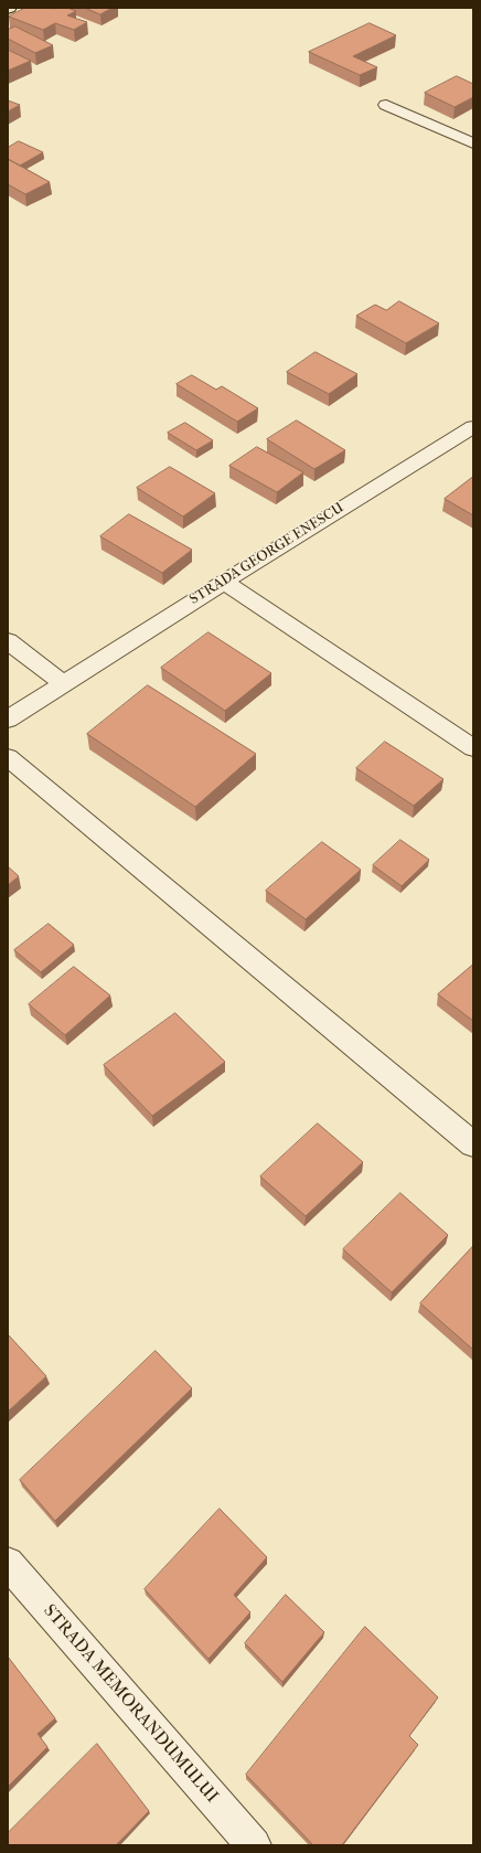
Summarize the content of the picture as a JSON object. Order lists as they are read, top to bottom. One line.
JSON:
{"streets":{"street":["STRADA GEORGE ENESCU","STRADA MEMORANDUMULUI"]}}
